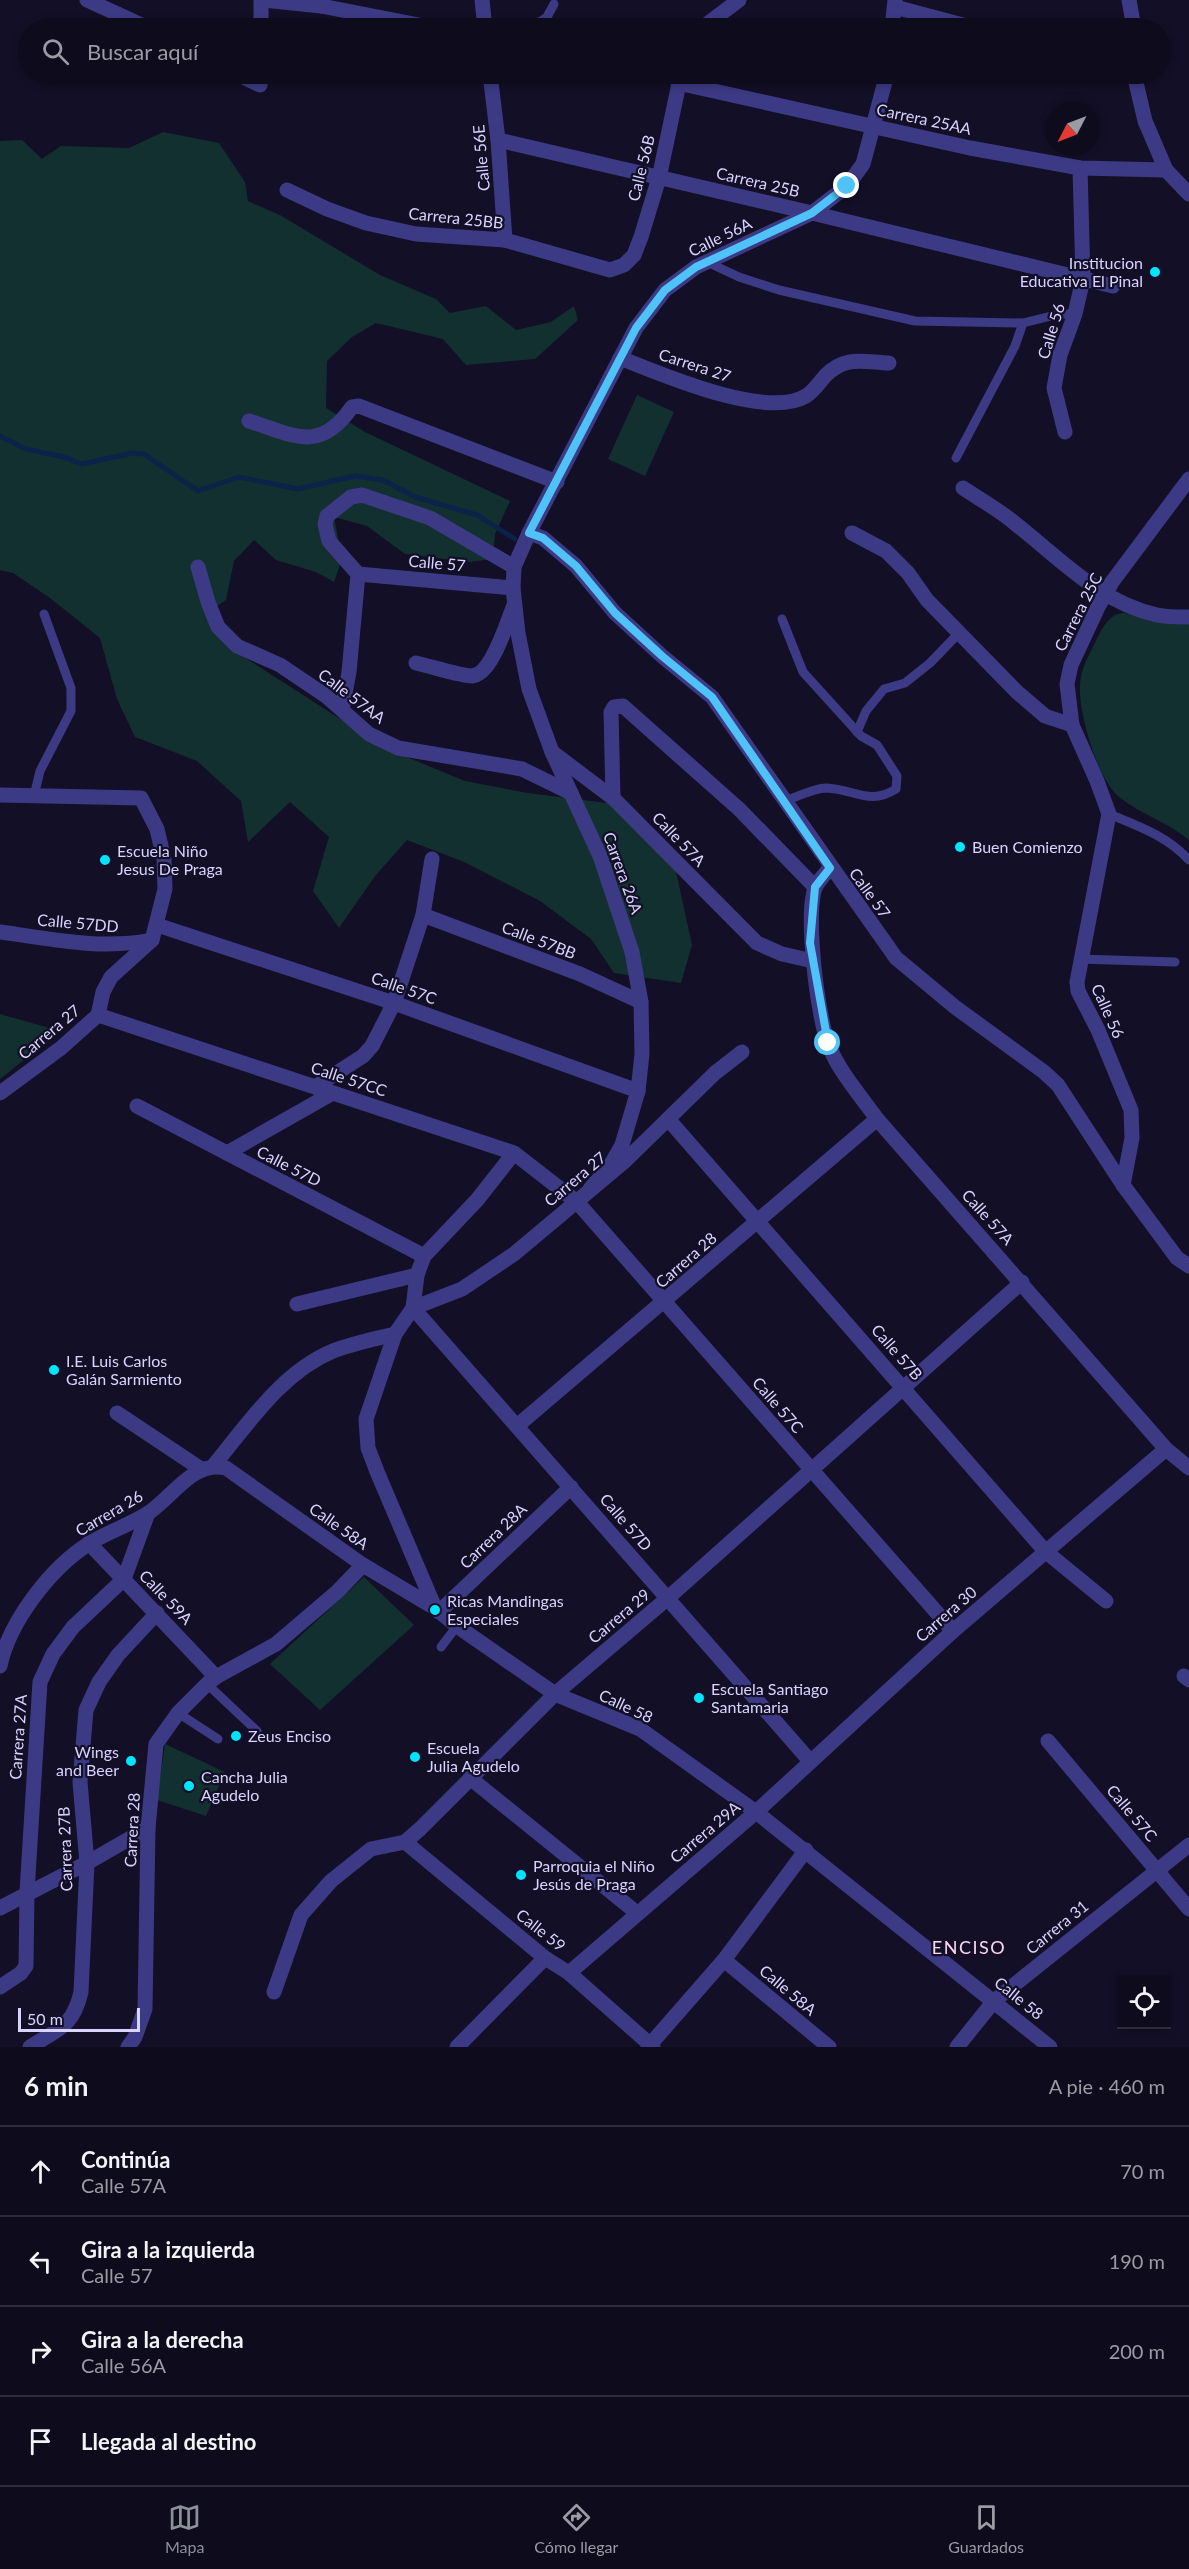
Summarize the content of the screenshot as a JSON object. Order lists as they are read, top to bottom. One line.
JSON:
{"streets":{"street":["Carrera 25AA","Calle 56E","Calle 56B","Carrera 25B","Carrera 25BB","Calle 56A","Calle 56","Carrera 27","Calle 57","Carrera 25C","Calle 57AA","Calle 57A","Carrera 26A","Calle 57DD","Calle 57BB","Calle 57C","Calle 57CC","Calle 57D","Carrera 28","Calle 57B","Carrera 26","Calle 58A","Carrera 28A","Calle 59A","Carrera 30","Carrera 29","Calle 58","Carrera 27A","Carrera 29A","Carrera 27B","Carrera 31","Calle 59"]},"crossings":[["Carrera 25AA","Calle 56A"],["Carrera 25AA","Calle 56"],["Calle 56E","Carrera 25B"],["Calle 56E","Carrera 25BB"],["Calle 56B","Carrera 25B"],["Calle 56B","Carrera 25BB"],["Carrera 25B","Calle 56A"],["Carrera 25B","Calle 56"],["Calle 56A","Carrera 27"],["Calle 56A","Calle 57"],["Calle 56A","Carrera 26A"],["Calle 56","Calle 57"],["Calle 56","Carrera 25C"],["Carrera 27","Carrera 26A"],["Carrera 27","Calle 57DD"],["Carrera 27","Calle 57C"],["Carrera 27","Calle 57CC"],["Carrera 27","Calle 57D"],["Carrera 27","Calle 57B"],["Carrera 27","Calle 58"],["Calle 57","Carrera 26A"],["Calle 57AA","Carrera 26A"],["Calle 57A","Carrera 26A"],["Calle 57A","Carrera 28"],["Calle 57A","Carrera 30"],["Calle 57A","Carrera 29"],["Carrera 26A","Calle 57BB"],["Carrera 26A","Calle 57C"],["Calle 57C","Calle 57CC"],["Calle 57C","Carrera 28"],["Calle 57C","Carrera 30"],["Calle 57C","Carrera 29"],["Calle 57C","Carrera 31"],["Calle 57D","Carrera 28"],["Calle 57D","Carrera 28A"],["Calle 57D","Carrera 30"],["Calle 57D","Carrera 29"],["Calle 57D","Calle 58"],["Carrera 28","Calle 57B"],["Carrera 28","Calle 58A"],["Carrera 28","Calle 59A"],["Calle 57B","Carrera 30"],["Calle 57B","Carrera 29"],["Carrera 26","Calle 58A"],["Carrera 26","Calle 59A"],["Carrera 26","Calle 58"],["Calle 58A","Carrera 28A"],["Calle 58A","Calle 58"],["Carrera 28A","Calle 58"],["Calle 59A","Carrera 27A"],["Calle 59A","Carrera 27B"],["Carrera 30","Calle 58"],["Carrera 30","Carrera 29A"],["Carrera 29","Calle 58"],["Carrera 29","Calle 59"],["Calle 58","Carrera 29A"],["Calle 58","Carrera 31"],["Carrera 29A","Calle 59"]],"districts":["ENCISO"],"places":["Institucion Educativa El Pinal","Buen Comienzo","Escuela Niño Jesus De Praga","I.E. Luis Carlos Galán Sarmiento","Ricas Mandingas Especiales","Escuela Santiago Santamaria","Zeus Enciso","Escuela Julia Agudelo","Wings and Beer","Cancha Julia Agudelo","Parroquia el Niño Jesús de Praga"],"scale_bar":"50 m","north":"bottom left","page":{"search":"Buscar aquí","scale":"50 m","heading":["6 min","A pie · 460 m"],"list":[["Continúa","Calle 57A","70 m"],["Gira a la izquierda","Calle 57","190 m"],["Gira a la derecha","Calle 56A","200 m"],"Llegada al destino"],"nav":["Mapa","Cómo llegar","Guardados"]}}
